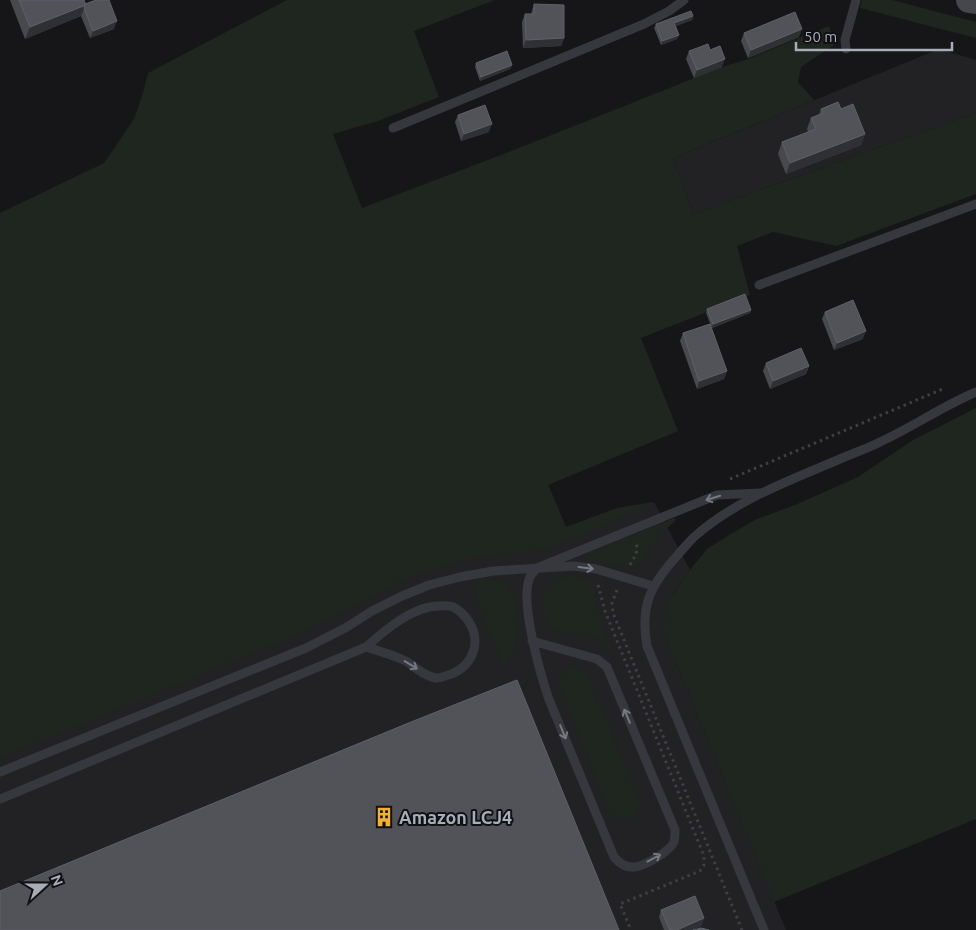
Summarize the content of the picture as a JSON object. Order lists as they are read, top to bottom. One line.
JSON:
{"places":{"building":["Amazon LCJ4"]},"scale_bar":"50 m","north":"right"}
